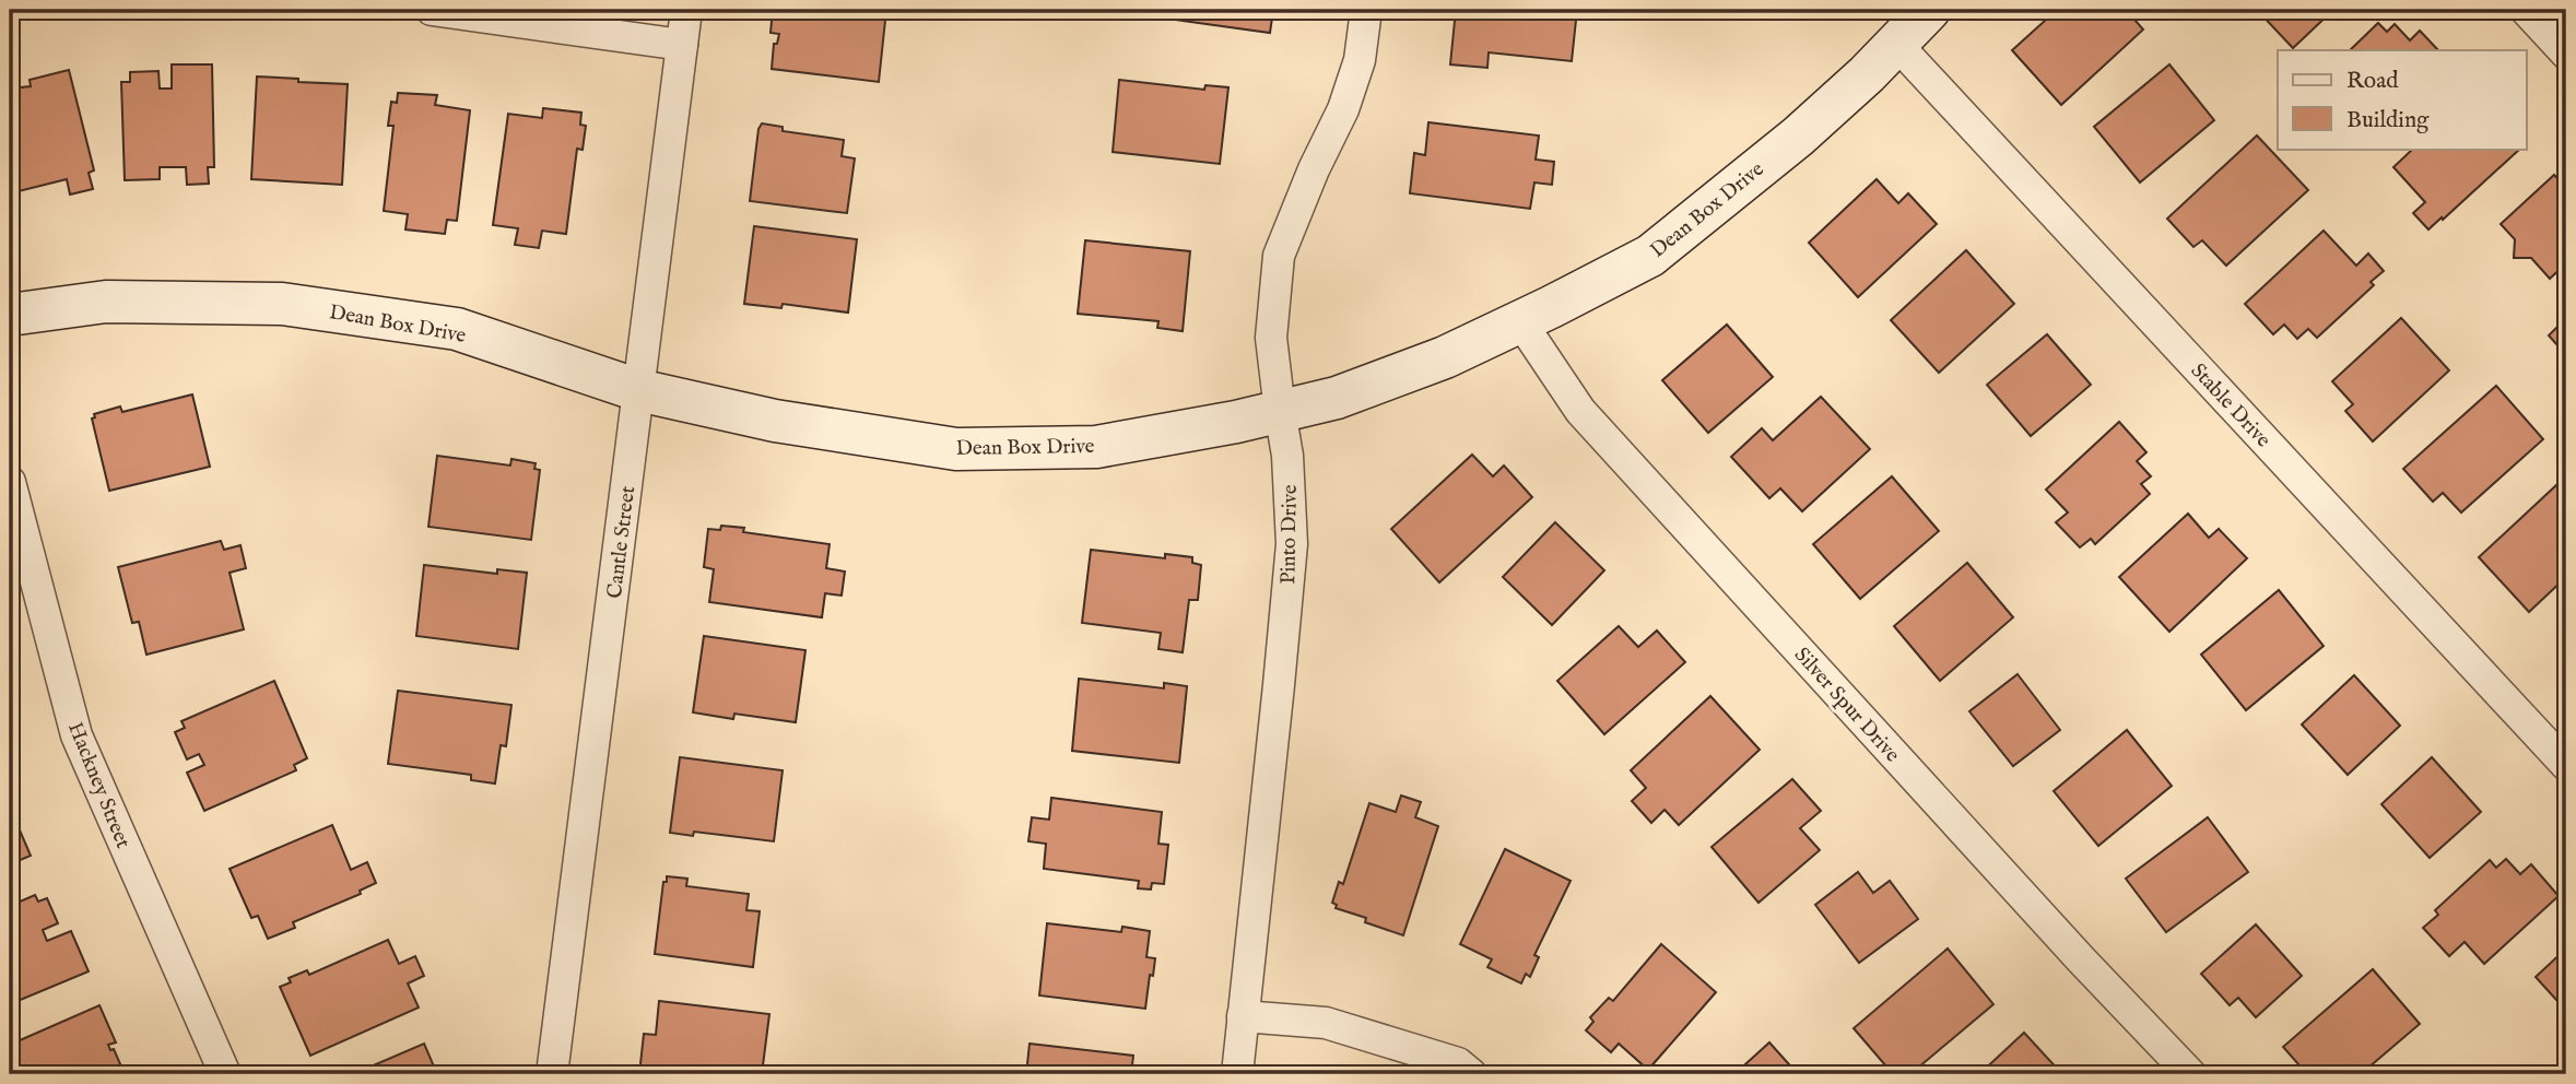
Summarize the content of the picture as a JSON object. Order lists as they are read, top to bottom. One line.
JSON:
{"streets":{"street":["Dean Box Drive","Stable Drive","Pinto Drive","Cantle Street","Silver Spur Drive","Hackney Street"]},"crossings":[["Dean Box Drive","Stable Drive"],["Dean Box Drive","Pinto Drive"],["Dean Box Drive","Cantle Street"],["Dean Box Drive","Silver Spur Drive"]],"legend":["Road","Building"]}
